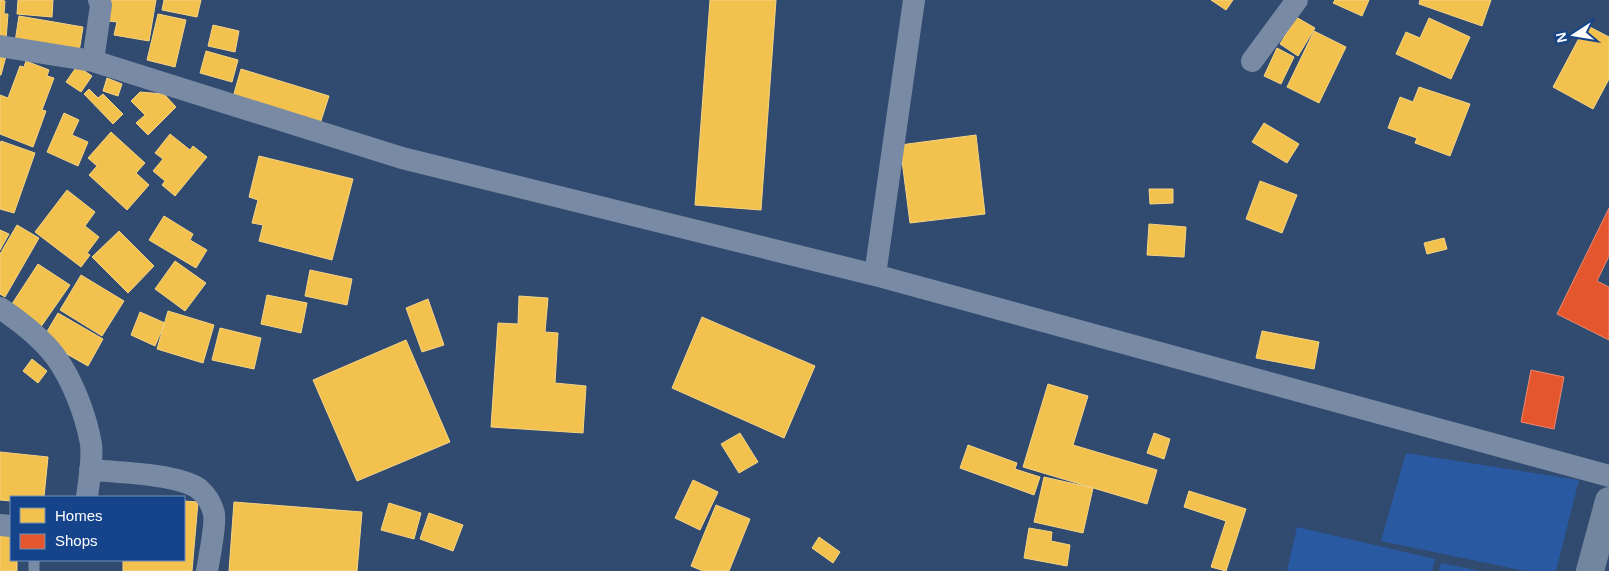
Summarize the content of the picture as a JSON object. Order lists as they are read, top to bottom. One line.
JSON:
{"legend":["Homes","Shops"],"north":"left"}
